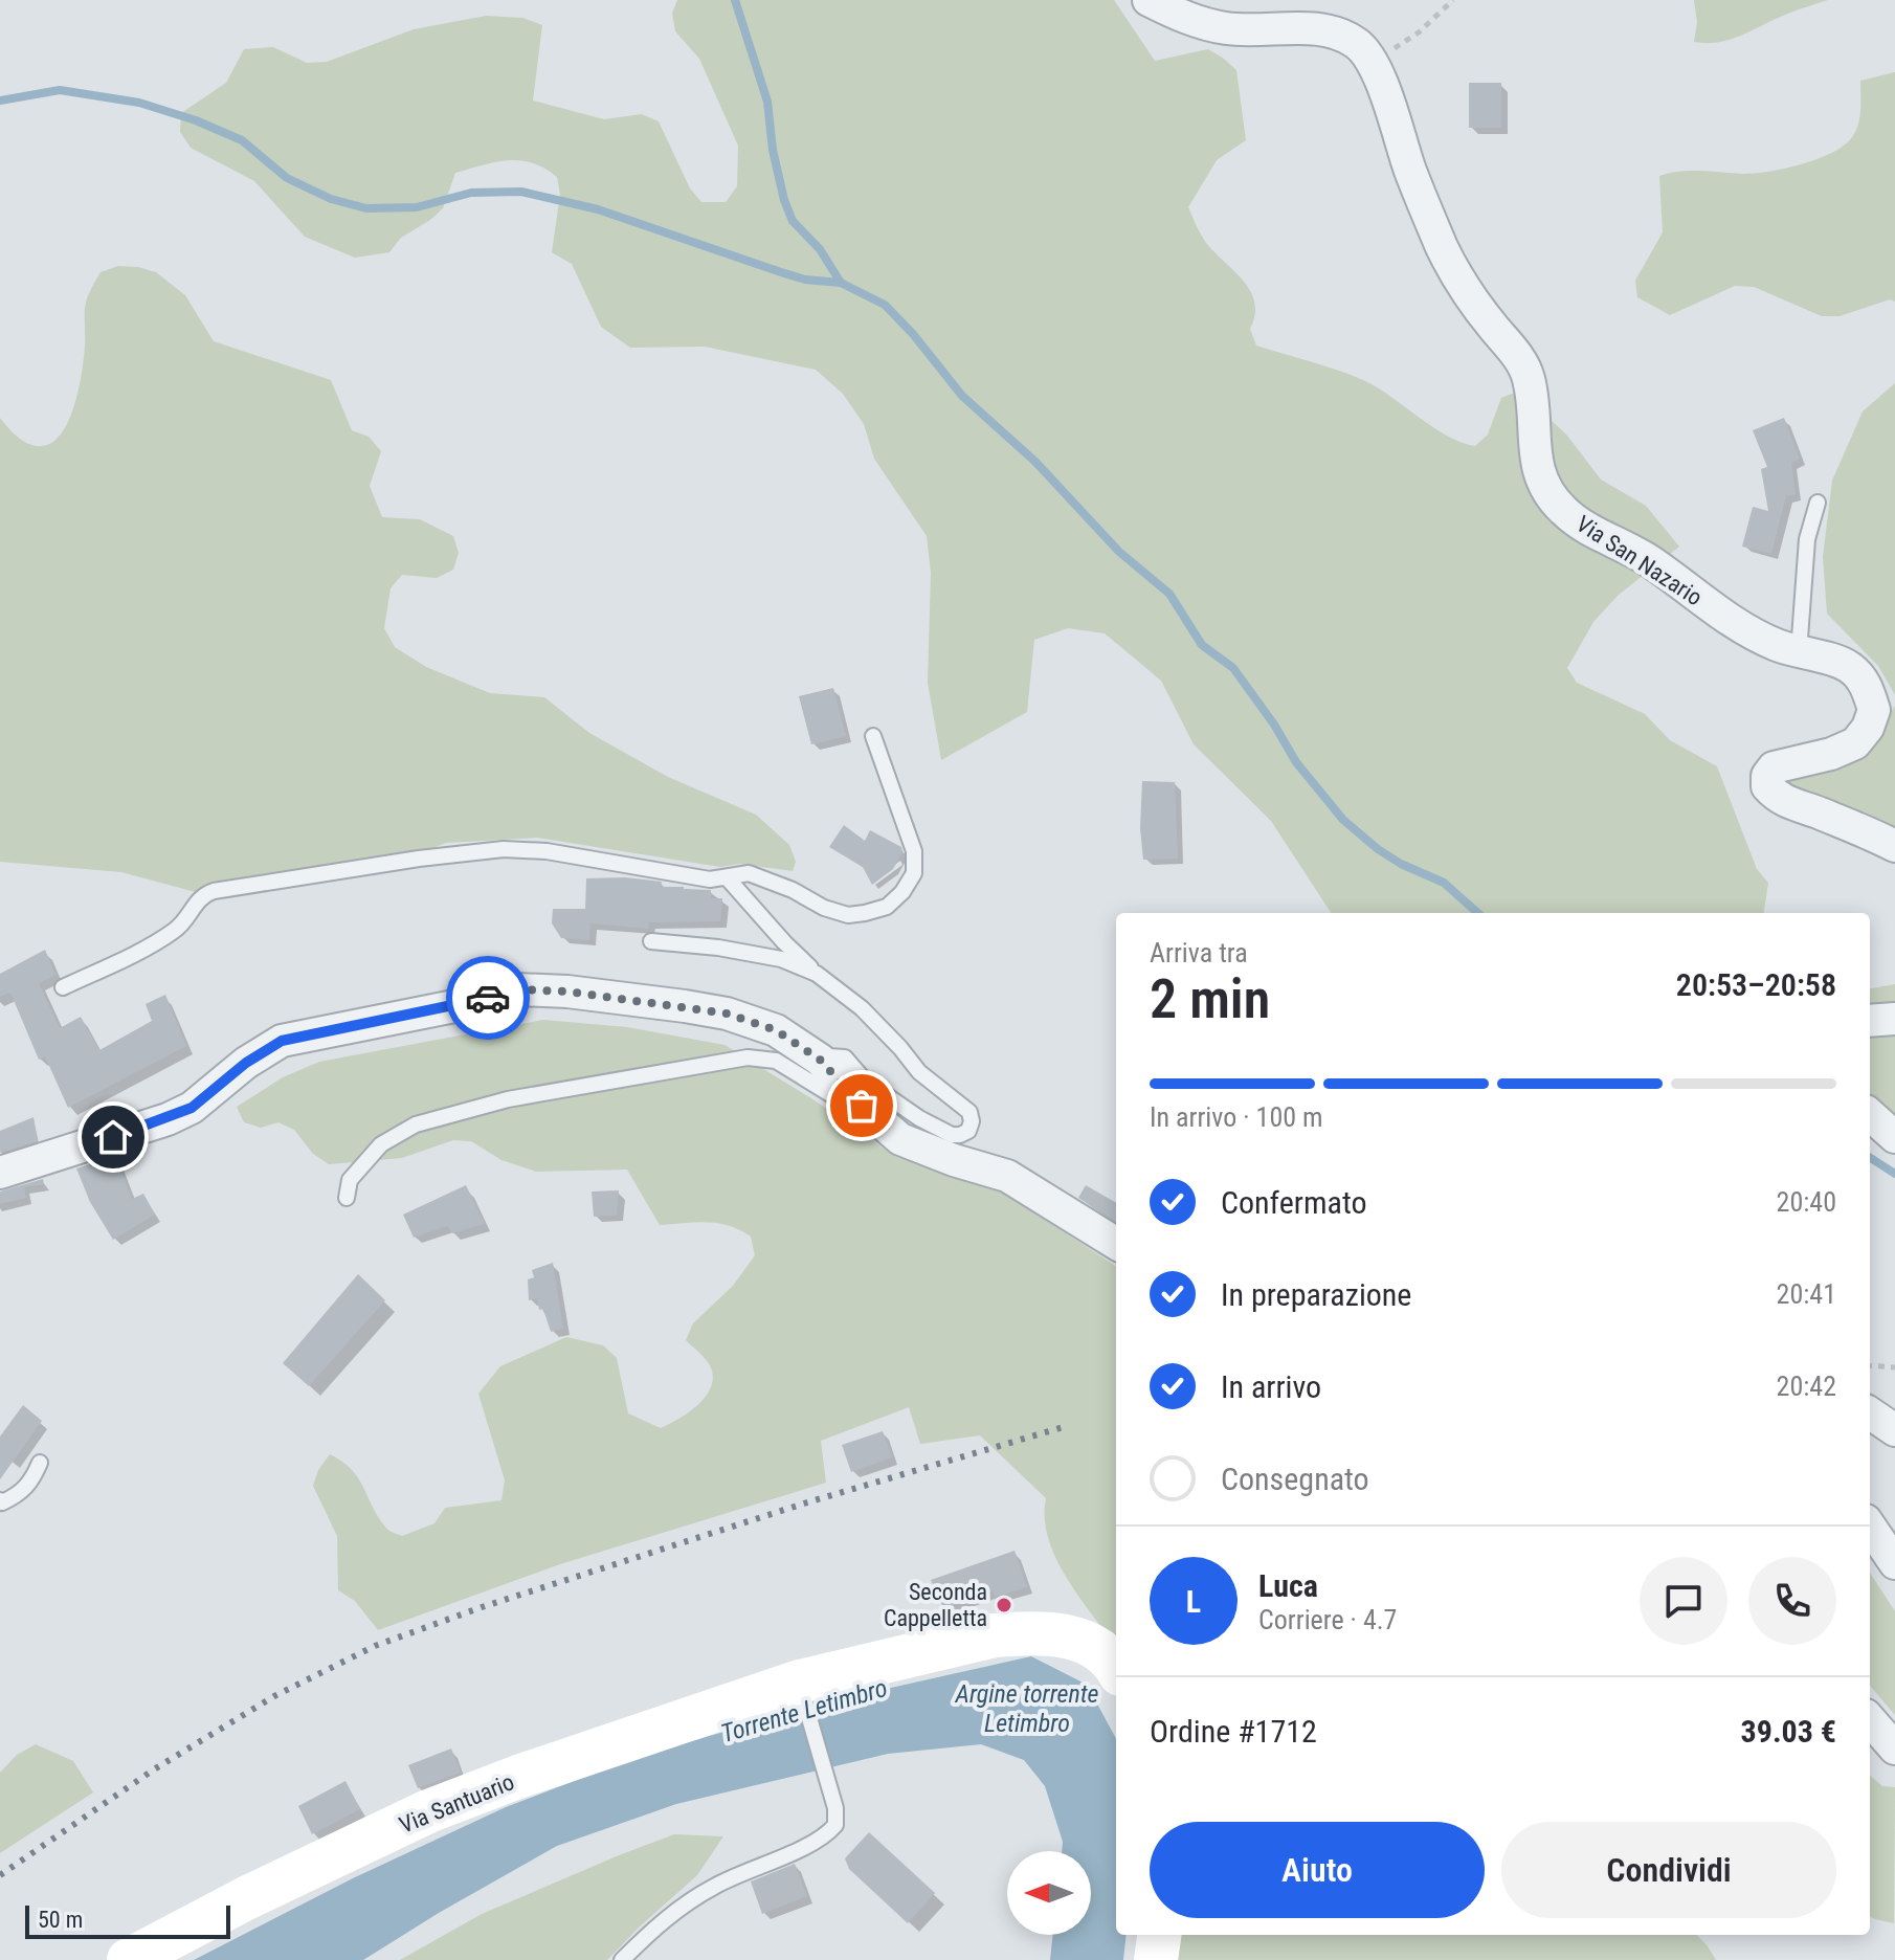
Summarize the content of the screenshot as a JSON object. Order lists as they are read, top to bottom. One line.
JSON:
{"streets":{"main road":["Via Santuario"],"street":["Via San Nazario"]},"water":["Argine torrente Letimbro","Torrente Letimbro"],"places":["Seconda Cappelletta"],"scale_bar":"50 m","north":"left","page":{"heading":["2 min","Arriva tra","20:53–20:58"],"panel":["Luca","Corriere · 4.7","Ordine #1712","39.03 €"],"bar":"In arrivo · 100 m","list":[["Confermato","20:40"],["In preparazione","20:41"],["In arrivo","20:42"],"Consegnato"],"round":"L","buttons":["Aiuto","Condividi"],"scale":"50 m"}}
